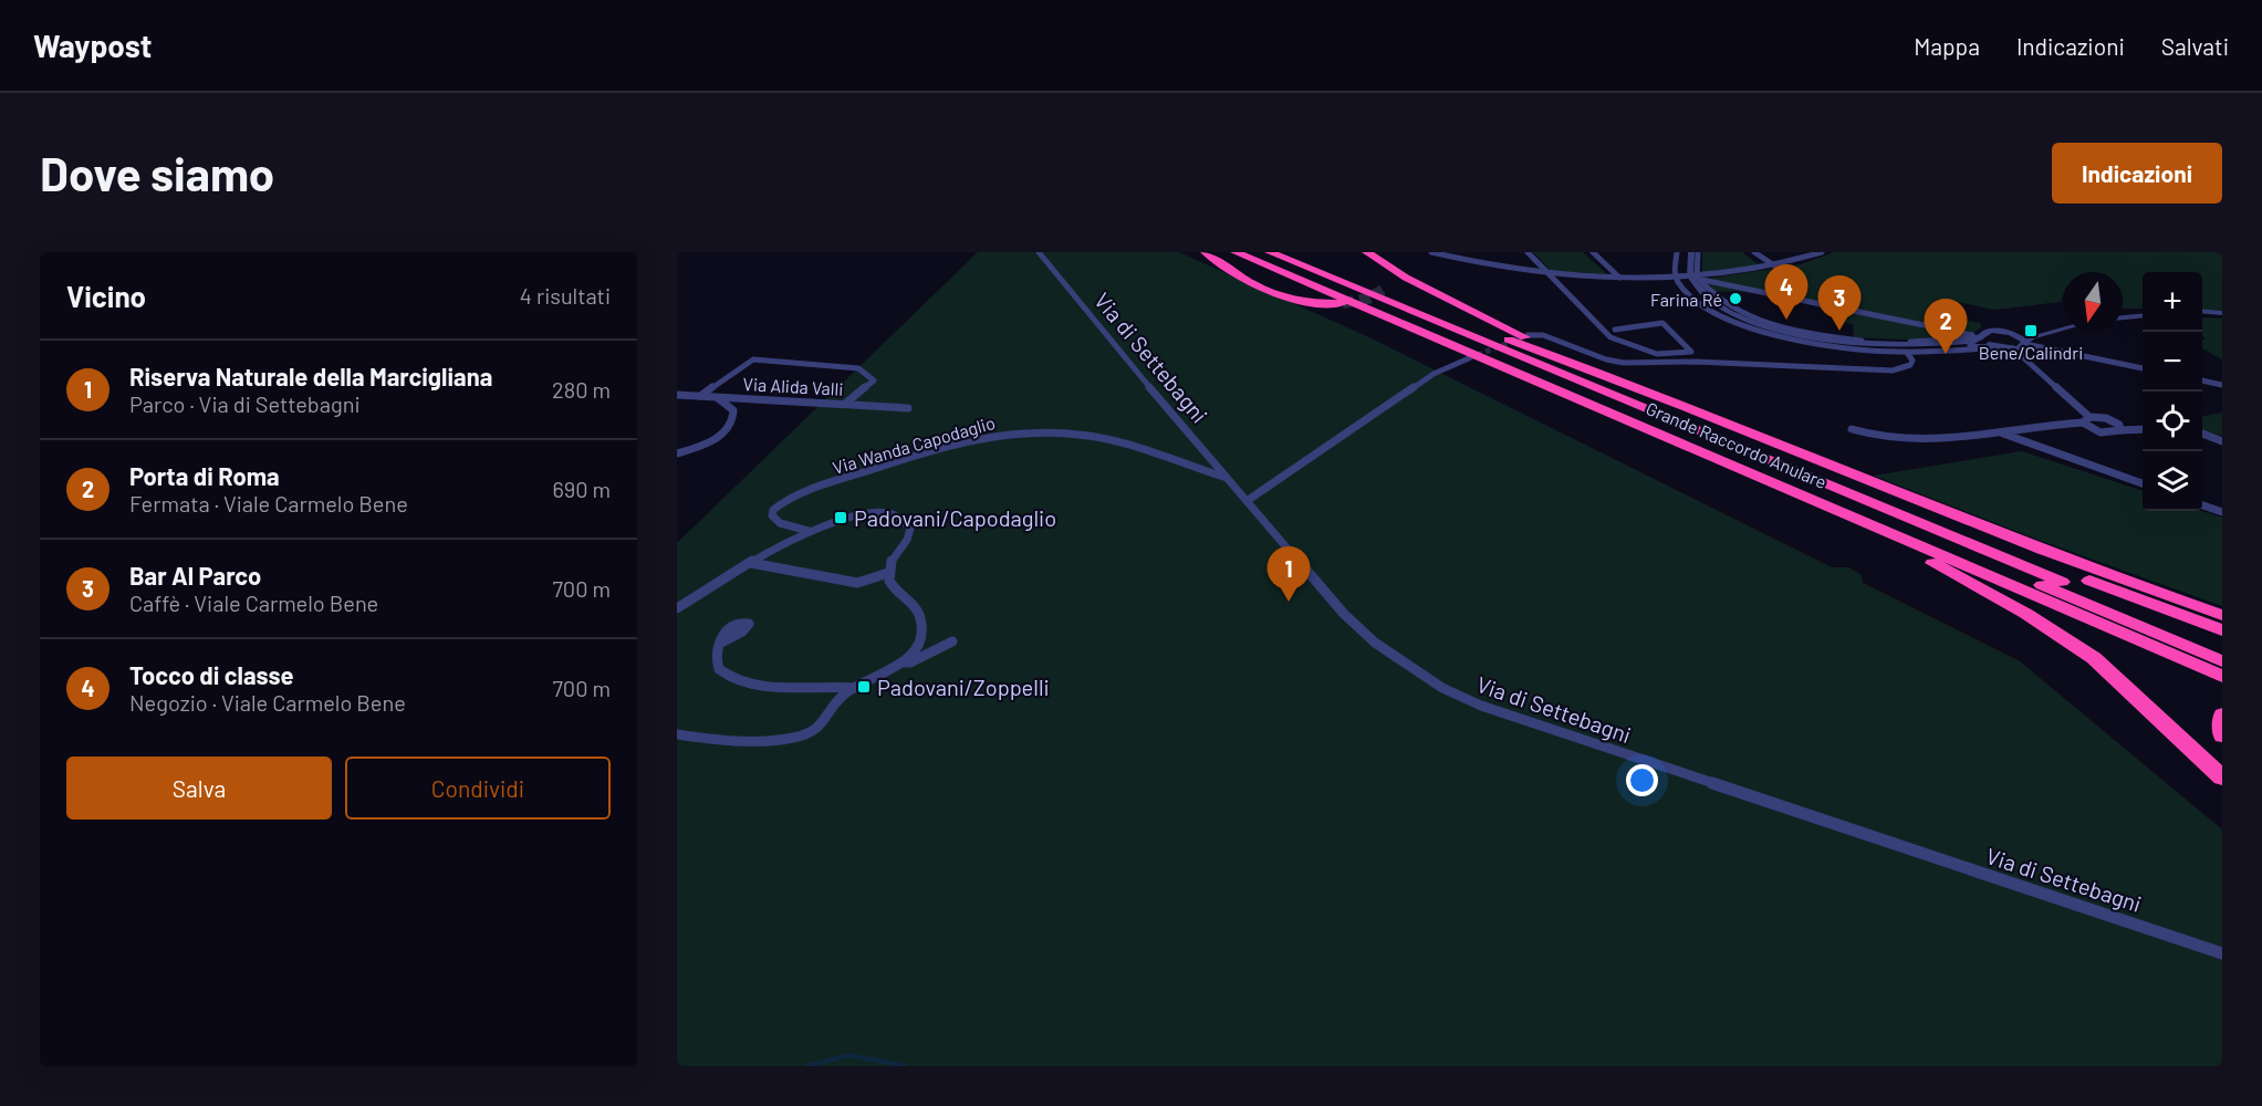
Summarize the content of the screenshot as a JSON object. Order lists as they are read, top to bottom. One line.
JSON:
{"streets":{"highway":["Grande Raccordo Anulare"],"street":["Via di Settebagni","Via Alida Valli","Via Wanda Capodaglio"]},"crossings":[["Via di Settebagni","Via Wanda Capodaglio"]],"places":{"other":["Farina Ré"],"transit":["Bene/Calindri","Padovani/Capodaglio","Padovani/Zoppelli"]},"north":"bottom","page":{"header":"Waypost","nav":["Mappa","Indicazioni","Salvati"],"buttons":["Indicazioni",["Salva","Condividi"]],"title":"Dove siamo","heading":["Vicino","4 risultati"],"pins":["4","3","2","1"],"map_buttons":["+","−"],"list":[{"mark":"1","name":"Riserva Naturale della Marcigliana","note":"Parco · Via di Settebagni","value":"280 m"},{"mark":"2","name":"Porta di Roma","note":"Fermata · Viale Carmelo Bene","value":"690 m"},{"mark":"3","name":"Bar Al Parco","note":"Caffè · Viale Carmelo Bene","value":"700 m"},{"mark":"4","name":"Tocco di classe","note":"Negozio · Viale Carmelo Bene","value":"700 m"}]}}
